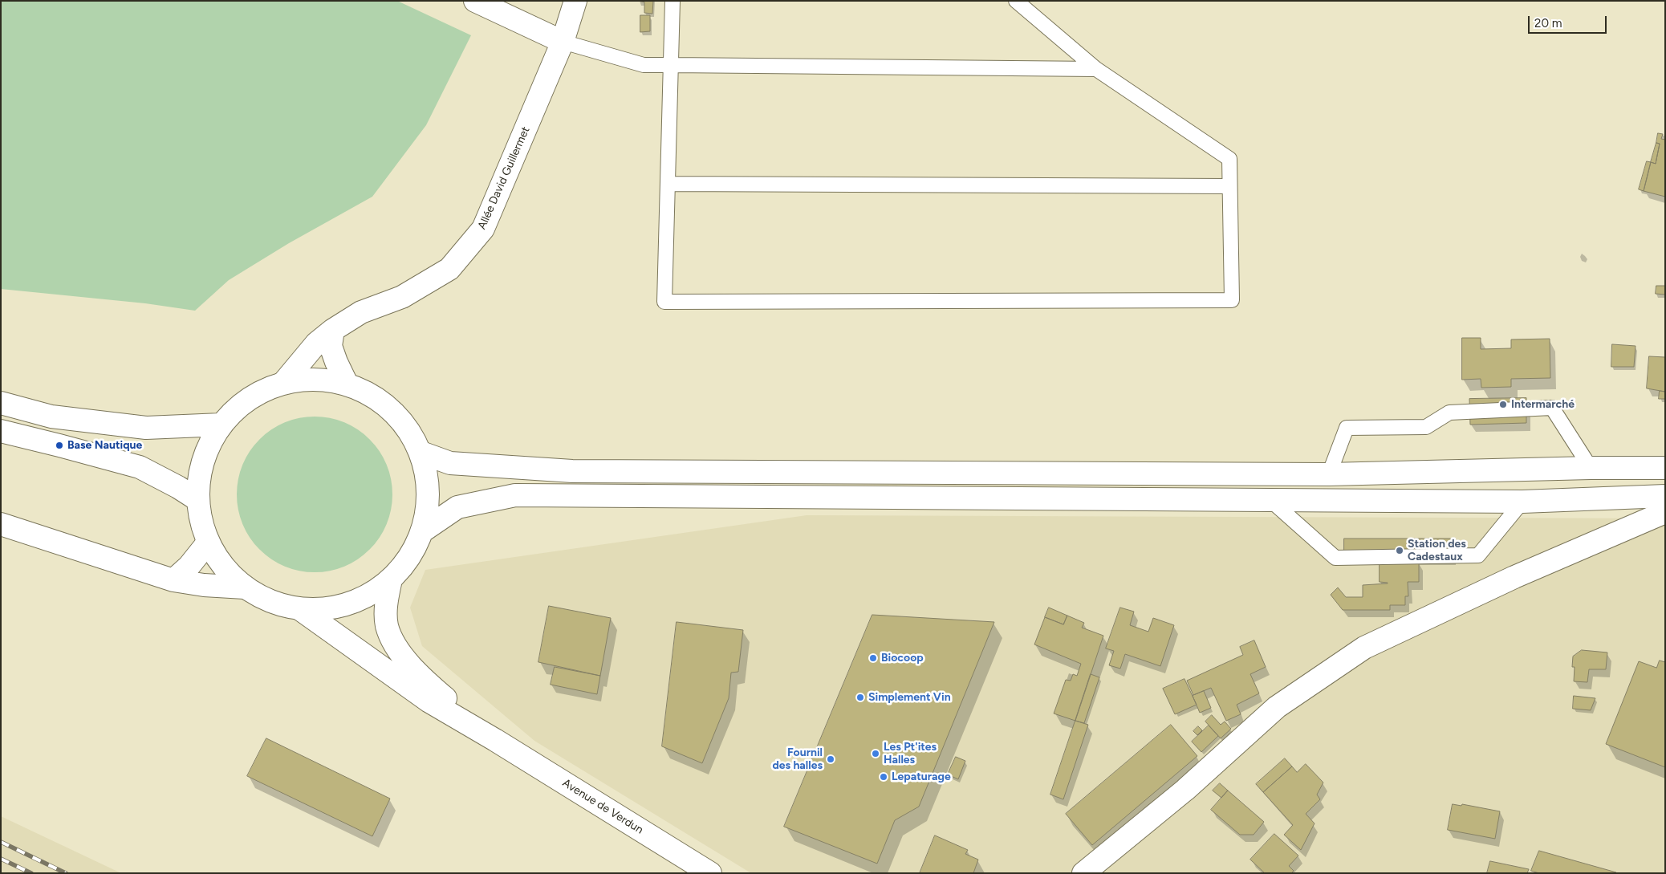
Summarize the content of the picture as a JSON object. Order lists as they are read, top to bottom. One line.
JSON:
{"streets":{"main road":["Allée David Guillermet","Avenue de Verdun"]},"places":["Intermarché","Base Nautique","Station des Cadestaux","Biocoop","Simplement Vin","Les Pt'ites Halles","Fournil des halles","Lepaturage"],"scale_bar":"20 m"}
